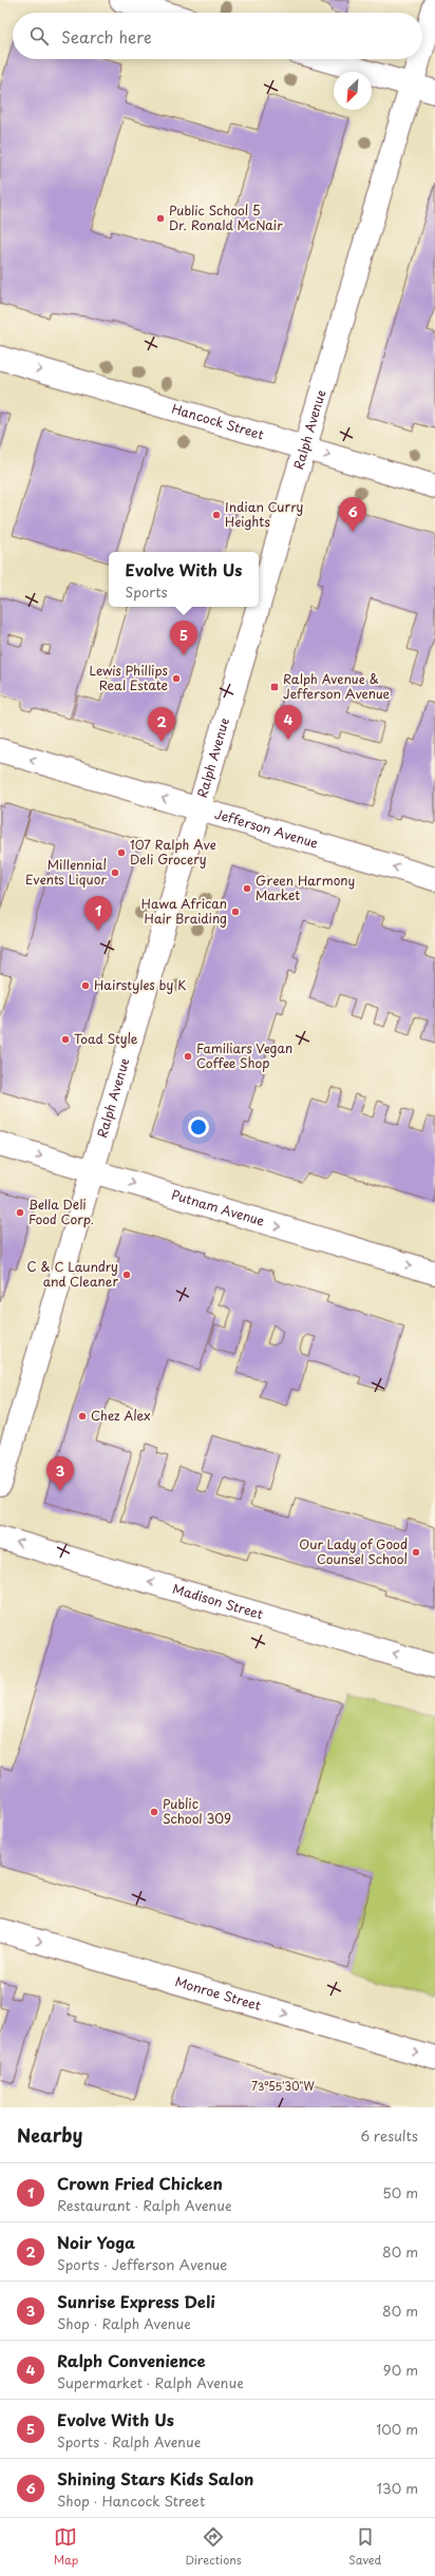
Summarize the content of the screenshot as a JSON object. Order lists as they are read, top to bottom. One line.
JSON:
{"streets":{"street":["Hancock Street","Ralph Avenue","Jefferson Avenue","Putnam Avenue","Madison Street","Monroe Street"]},"crossings":[["Hancock Street","Ralph Avenue"],["Ralph Avenue","Jefferson Avenue"],["Ralph Avenue","Putnam Avenue"]],"one_way":["Hancock Street","Jefferson Avenue","Putnam Avenue","Madison Street","Monroe Street"],"places":{"other":["Public School 5 Dr. Ronald McNair","Indian Curry Heights","Lewis Phillips Real Estate","107 Ralph Ave Deli Grocery","Millennial Events Liquor","Green Harmony Market","Hawa African Hair Braiding","Hairstyles by K","Toad Style","Familiars Vegan Coffee Shop","Bella Deli Food Corp.","C & C Laundry and Cleaner","Chez Alex","Our Lady of Good Counsel School","Public School 309"],"transit":["Ralph Avenue & Jefferson Avenue"]},"north":"bottom left","page":{"search":"Search here","pins":["6","5","4","2","1","3"],"popup":["Evolve With Us","Sports"],"heading":["Nearby","6 results"],"list":[{"mark":"1","name":"Crown Fried Chicken","note":"Restaurant · Ralph Avenue","value":"50 m"},{"mark":"2","name":"Noir Yoga","note":"Sports · Jefferson Avenue","value":"80 m"},{"mark":"3","name":"Sunrise Express Deli","note":"Shop · Ralph Avenue","value":"80 m"},{"mark":"4","name":"Ralph Convenience","note":"Supermarket · Ralph Avenue","value":"90 m"},{"mark":"5","name":"Evolve With Us","note":"Sports · Ralph Avenue","value":"100 m"},{"mark":"6","name":"Shining Stars Kids Salon","note":"Shop · Hancock Street","value":"130 m"}],"nav":["Map","Directions","Saved"]},"coordinates":["73°55'30\"W"]}
